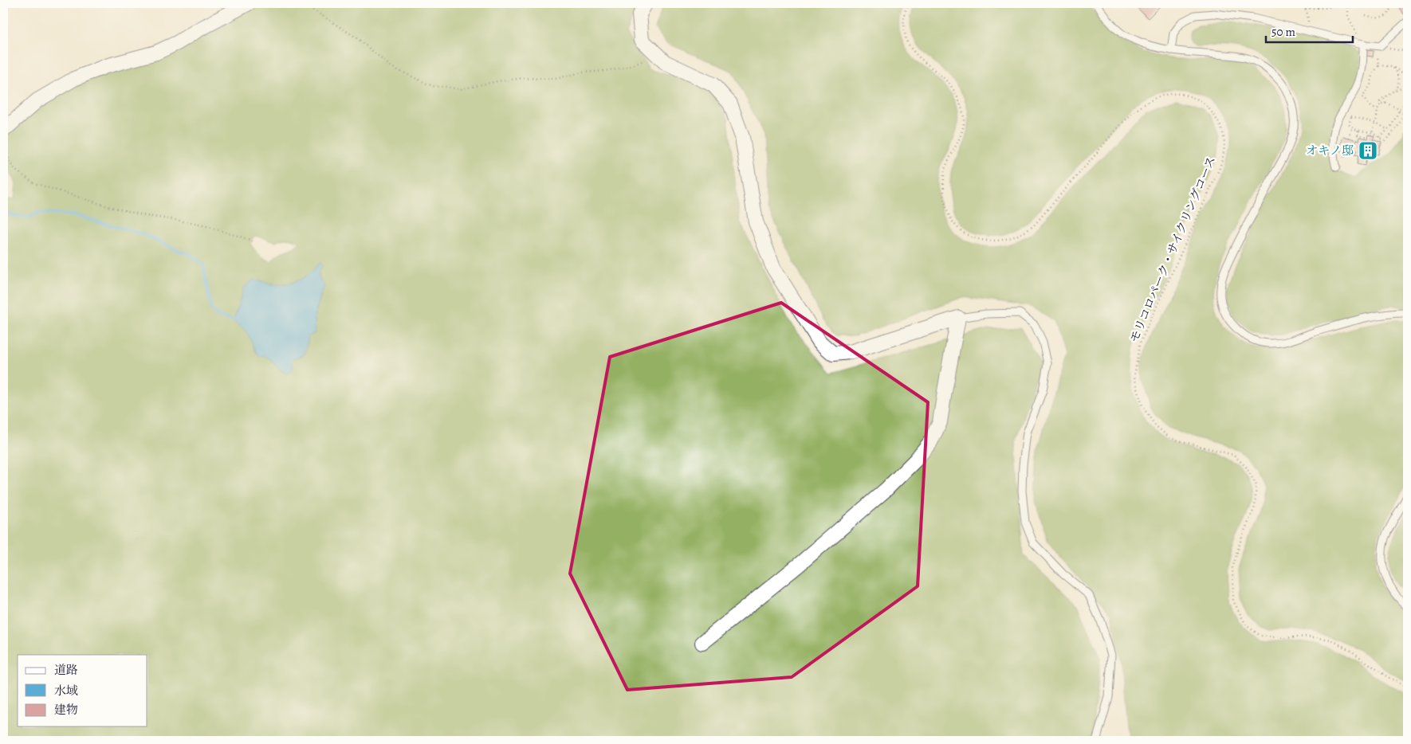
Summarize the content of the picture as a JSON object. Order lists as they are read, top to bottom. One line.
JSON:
{"streets":{"path":["モリコロパーク・サイクリングコース"]},"places":{"building":["オキノ邸"]},"legend":["道路","水域","建物"],"scale_bar":"50 m"}
